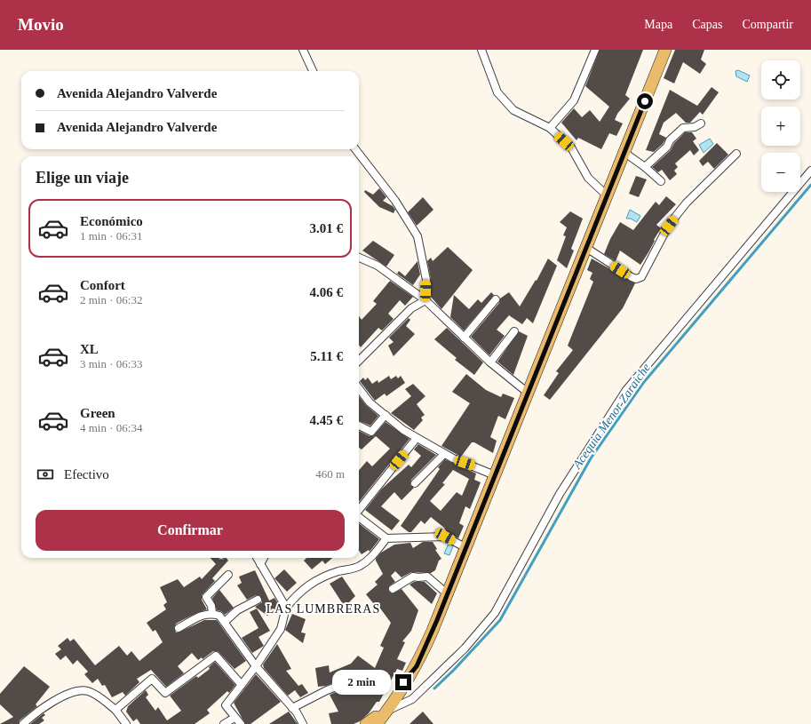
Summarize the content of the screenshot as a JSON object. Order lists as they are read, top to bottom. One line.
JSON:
{"districts":["LAS LUMBRERAS"],"water":["Acequia Menor Zaraiche"],"page":{"header":"Movio","nav":["Mapa","Capas","Compartir"],"map_buttons":["+","−"],"banner":["Avenida Alejandro Valverde","Avenida Alejandro Valverde"],"heading":"Elige un viaje","list":[{"name":"Económico","note":"1 min · 06:31","value":"3.01 €"},{"name":"Confort","note":"2 min · 06:32","value":"4.06 €"},{"name":"XL","note":"3 min · 06:33","value":"5.11 €"},{"name":"Green","note":"4 min · 06:34","value":"4.45 €"}],"pay":["Efectivo","460 m"],"buttons":"Confirmar","bubble":"2 min"}}
